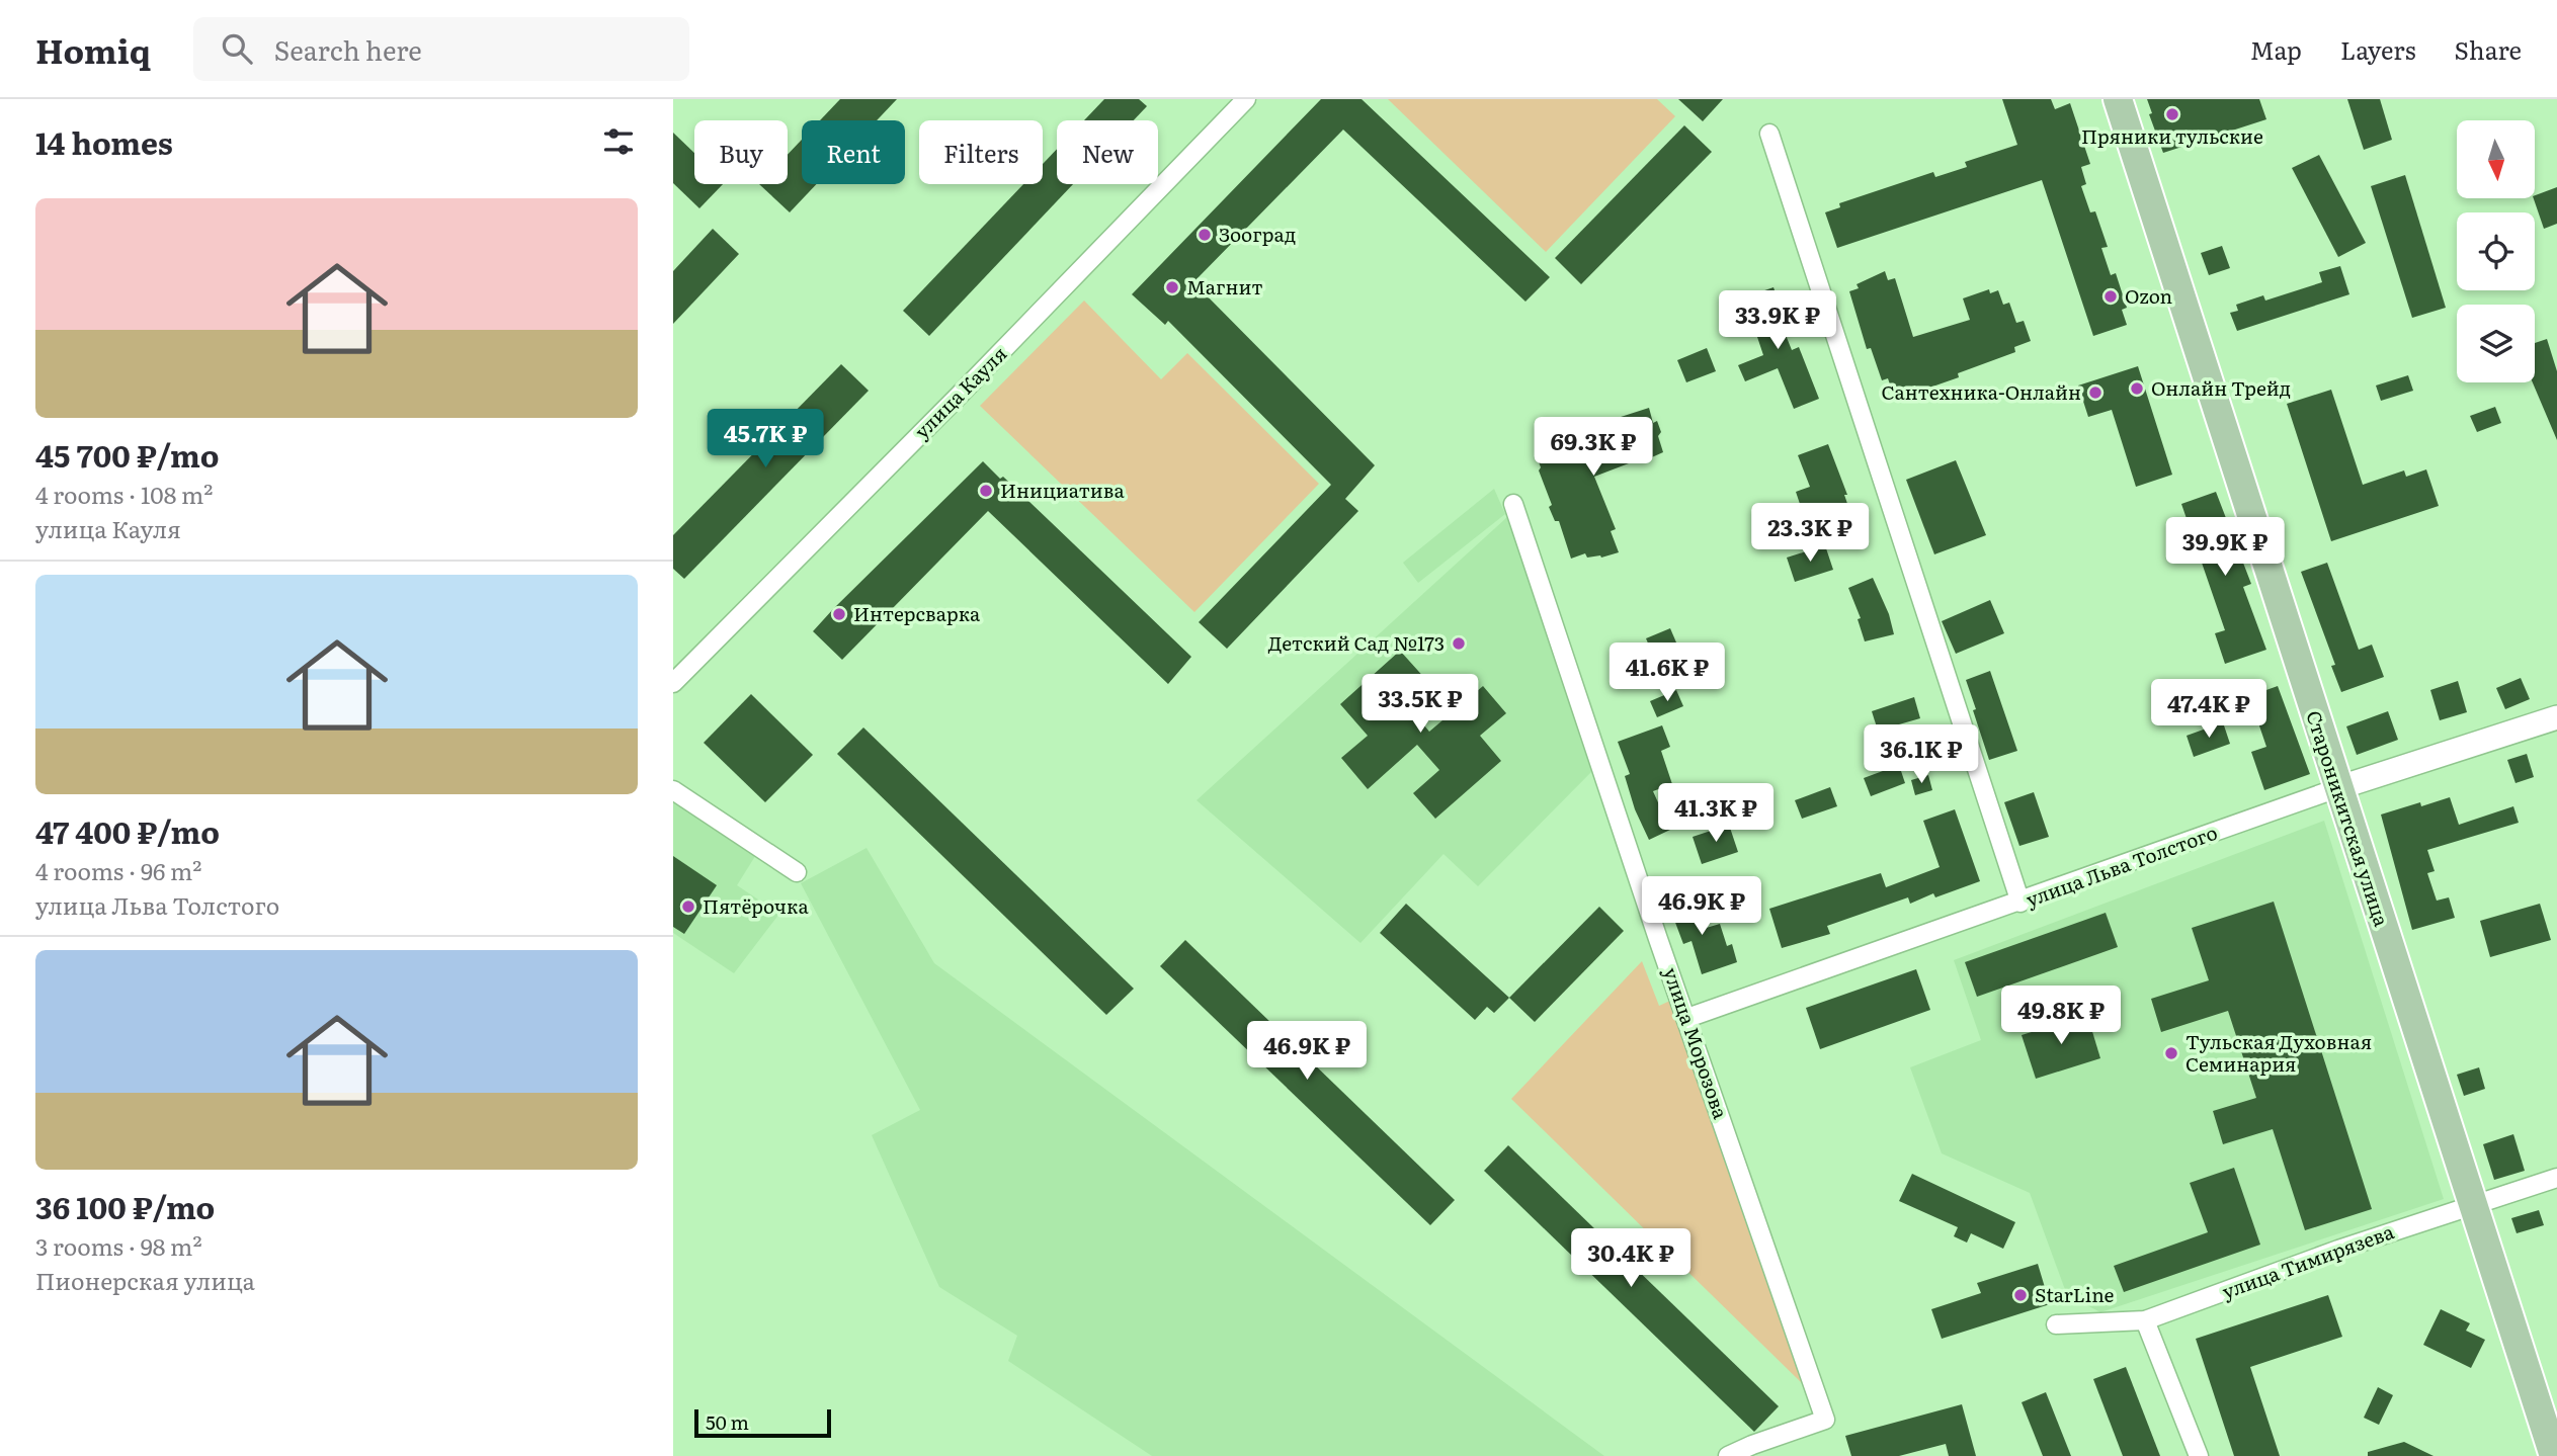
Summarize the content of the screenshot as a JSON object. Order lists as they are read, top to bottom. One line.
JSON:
{"streets":{"main road":["Староникитская улица"],"street":["улица Кауля","улица Льва Толстого","улица Морозова","улица Тимирязева"]},"crossings":[["Староникитская улица","улица Льва Толстого"],["Староникитская улица","улица Тимирязева"],["улица Льва Толстого","улица Морозова"]],"places":["Пряники тульские","Зооград","Магнит","Ozon","Онлайн Трейд","Сантехника-Онлайн","Инициатива","Интерсварка","Детский Сад №173","Пятёрочка","Тульская Духовная Семинария","StarLine"],"scale_bar":"50 m","north":"bottom","page":{"header":"Homiq","search":"Search here","nav":["Map","Layers","Share"],"heading":"14 homes","chip":["Buy","Rent","Filters","New"],"list":[{"name":"45 700 ₽/mo","note":"4 rooms · 108 m² · улица Кауля"},{"name":"47 400 ₽/mo","note":"4 rooms · 96 m² · улица Льва Толстого"},{"name":"36 100 ₽/mo","note":"3 rooms · 98 m² · Пионерская улица"}],"price":["33.9K ₽","45.7K ₽","69.3K ₽","23.3K ₽","39.9K ₽","41.6K ₽","33.5K ₽","47.4K ₽","36.1K ₽","41.3K ₽","46.9K ₽","49.8K ₽","46.9K ₽","30.4K ₽"],"scale":"50 m"}}
